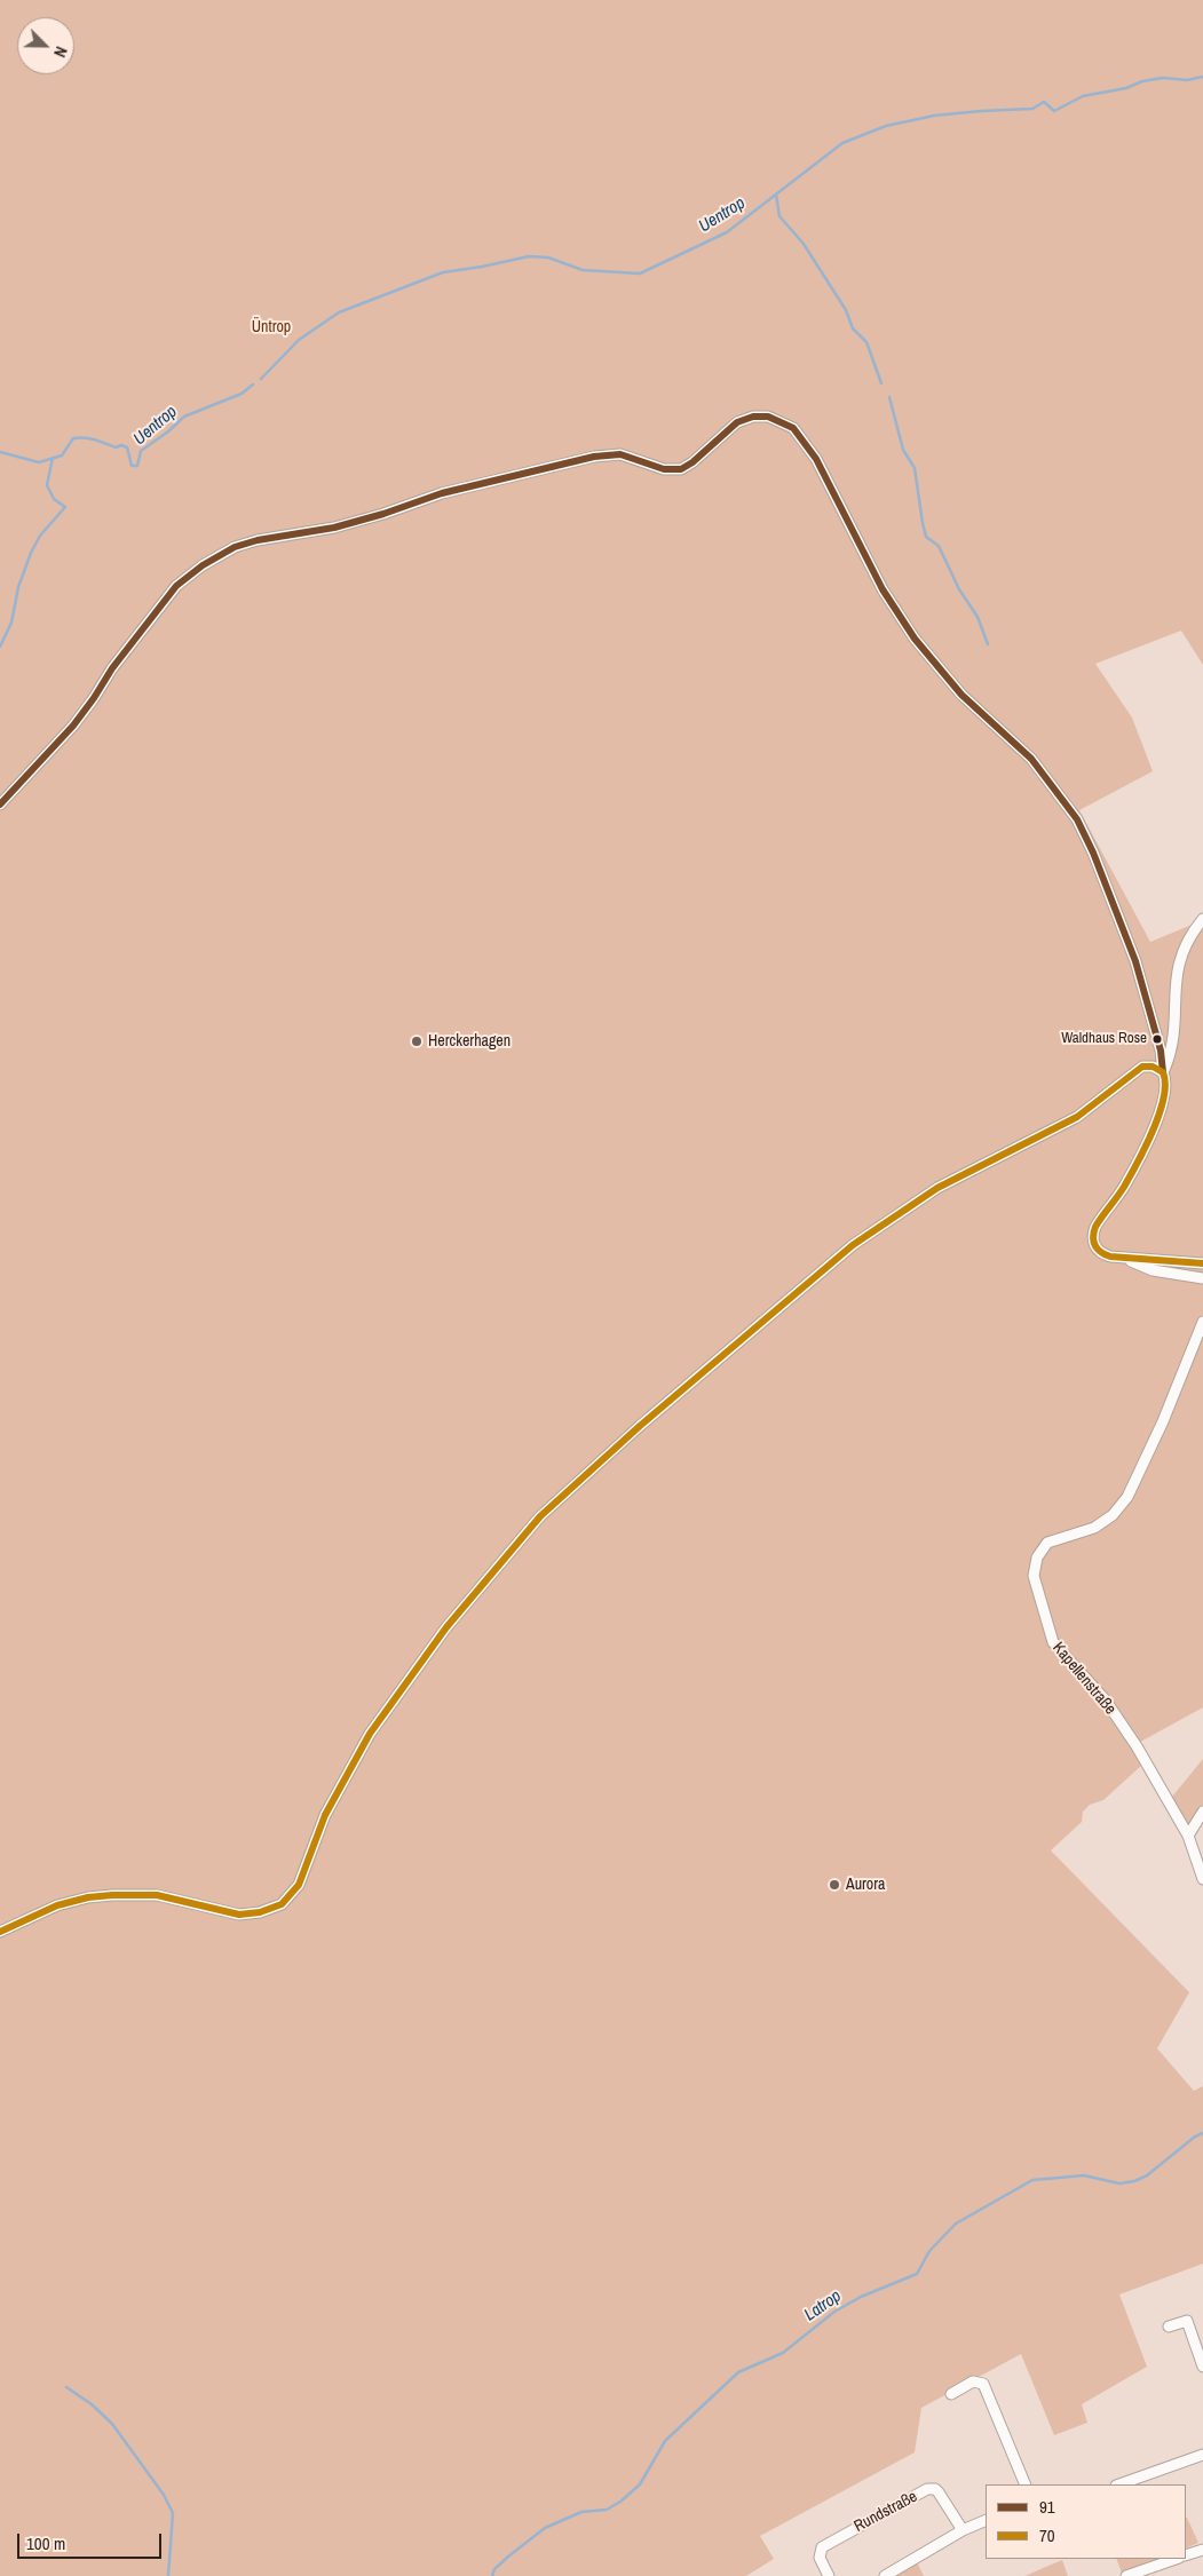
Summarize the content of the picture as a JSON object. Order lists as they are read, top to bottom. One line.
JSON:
{"streets":{"street":["Kapellenstraße","Rundstraße"]},"water":["Uentrop","Latrop"],"parks":["Üntrop"],"places":["Waldhaus Rose","Herckerhagen","Aurora"],"lines":["transit line 91","transit line 70"],"legend":["91","70"],"scale_bar":"100 m","north":"bottom right"}
